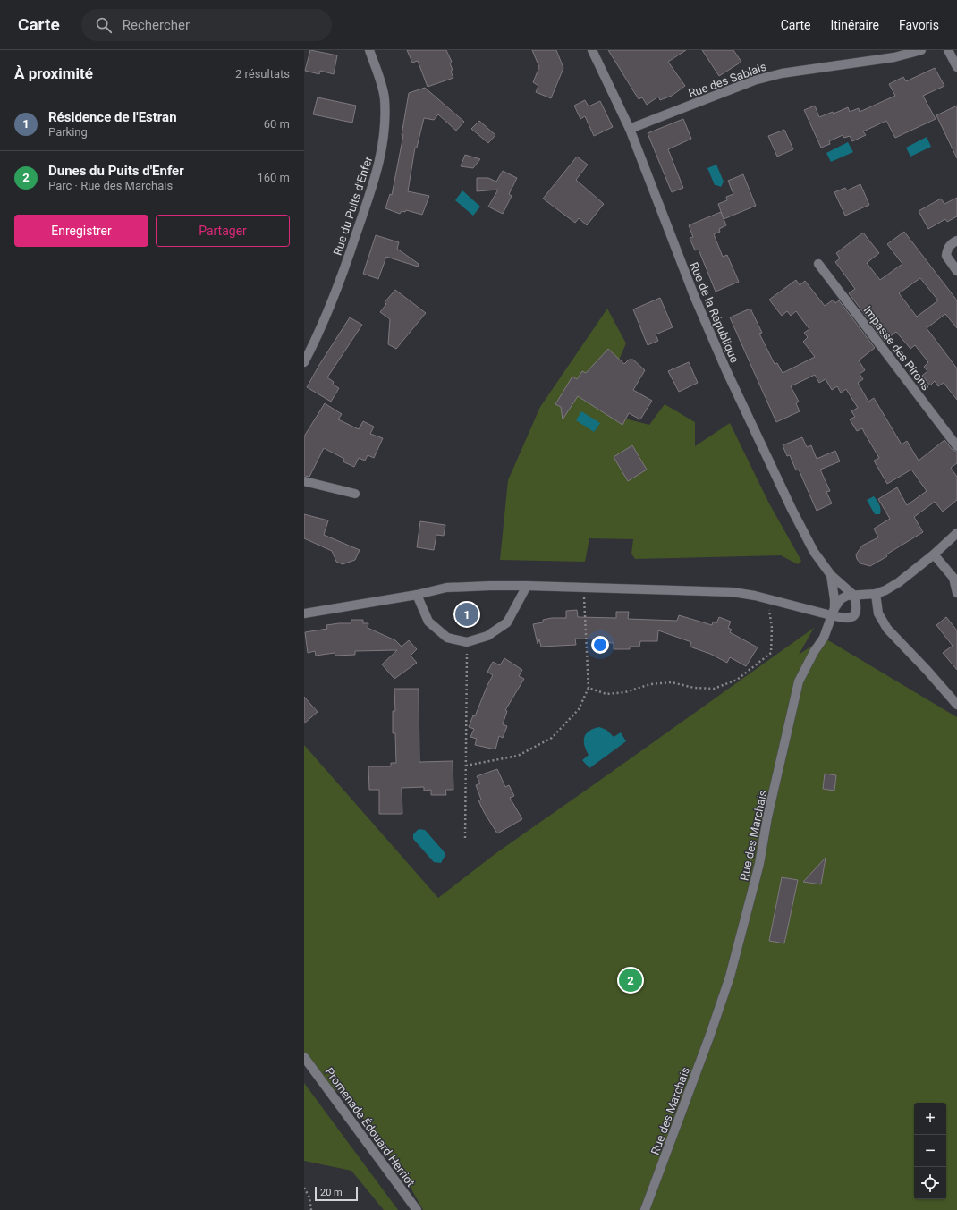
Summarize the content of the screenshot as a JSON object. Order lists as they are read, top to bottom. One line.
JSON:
{"streets":{"street":["Rue des Sablais","Rue du Puits d'Enfer","Rue de la République","Impasse des Pirons","Rue des Marchais","Promenade Édouard Herriot"]},"crossings":[["Rue des Sablais","Rue de la République"],["Rue de la République","Rue des Marchais"]],"scale_bar":"20 m","page":{"header":"Carte","search":"Rechercher","nav":["Carte","Itinéraire","Favoris"],"heading":["À proximité","2 résultats"],"list":[{"mark":"1","name":"Résidence de l'Estran","note":"Parking","value":"60 m"},{"mark":"2","name":"Dunes du Puits d'Enfer","note":"Parc · Rue des Marchais","value":"160 m"}],"buttons":["Enregistrer","Partager"],"pins":["1","2"],"map_buttons":["+","−"],"scale":"20 m"}}
